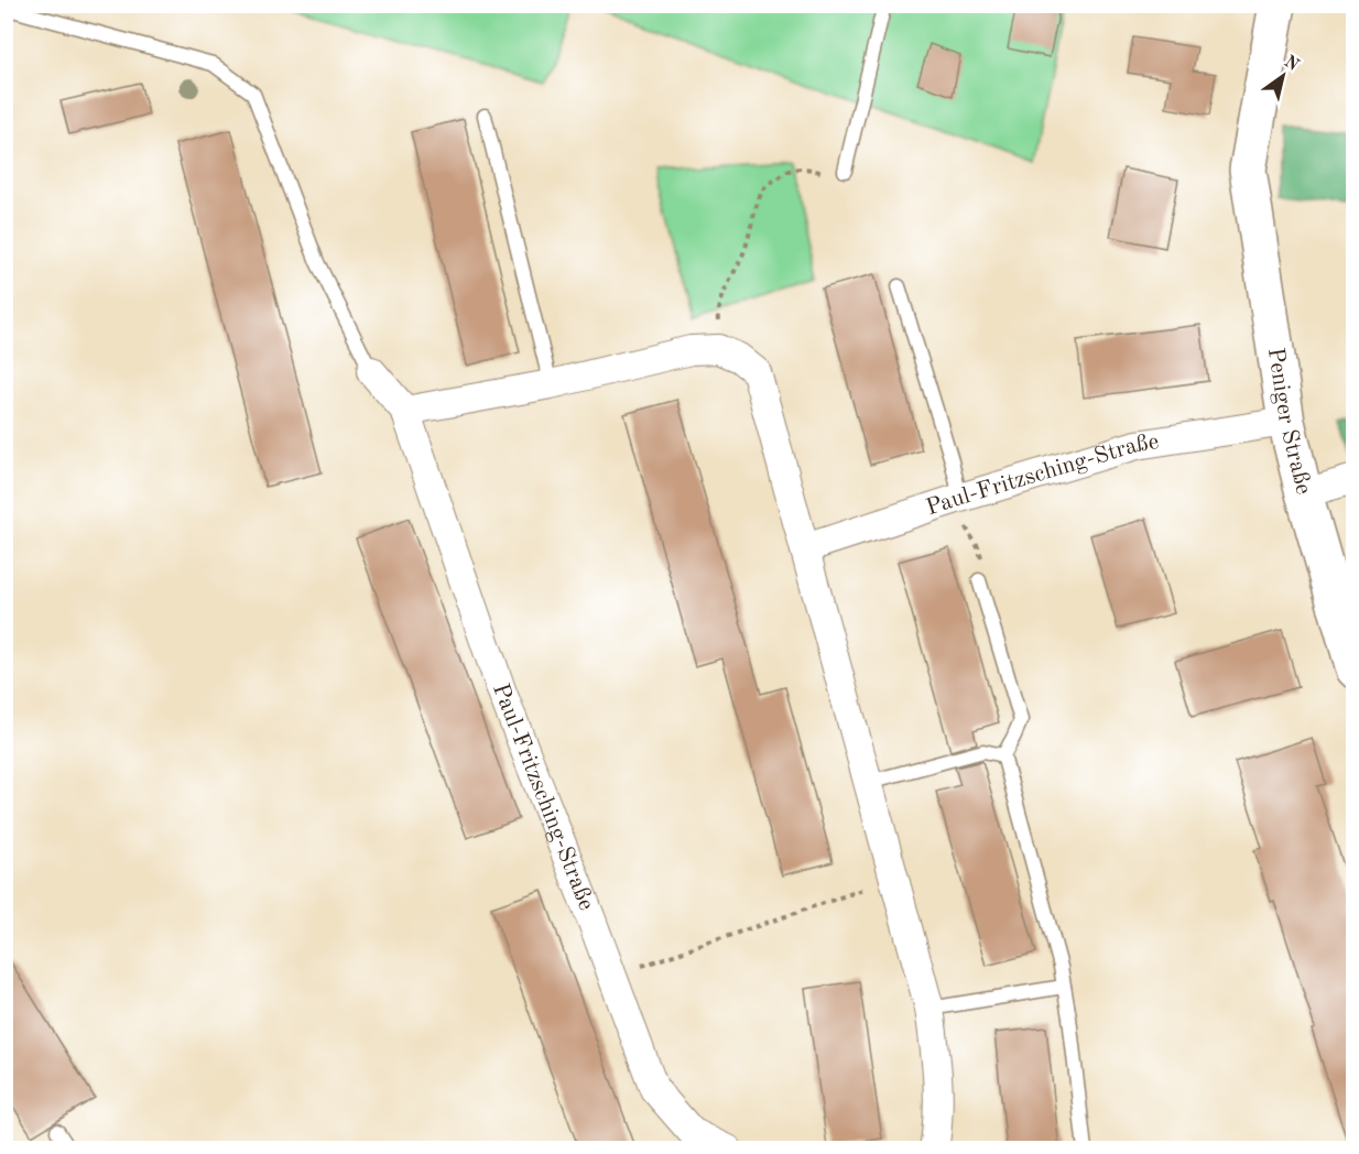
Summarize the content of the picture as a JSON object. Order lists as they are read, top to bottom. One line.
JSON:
{"streets":{"street":["Peniger Straße","Paul-Fritzsching-Straße"]},"crossings":[["Peniger Straße","Paul-Fritzsching-Straße"]],"north":"top right"}
